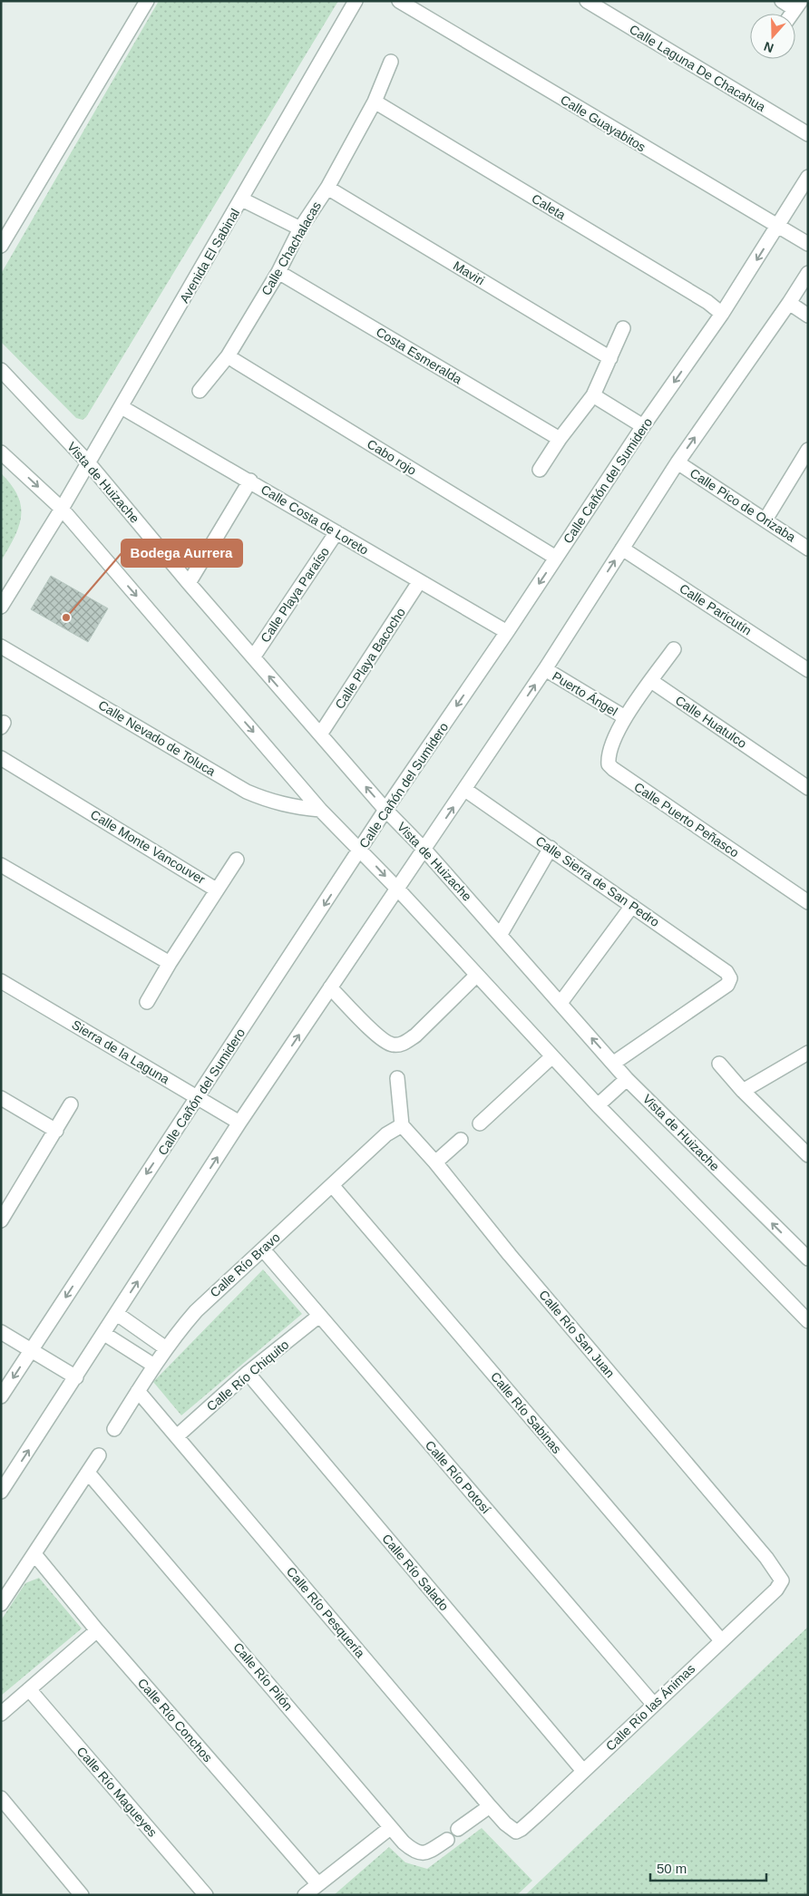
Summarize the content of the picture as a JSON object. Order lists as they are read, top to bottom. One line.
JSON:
{"streets":{"street":["Calle Laguna De Chacahua","Calle Guayabitos","Caleta","Calle Chachalacas","Avenida El Sabinal","Maviri","Costa Esmeralda","Cabo rojo","Calle Cañón del Sumidero","Vista de Huizache","Calle Pico de Orizaba","Calle Costa de Loreto","Calle Playa Paraíso","Calle Paricutín","Calle Playa Bacocho","Puerto Ángel","Calle Huatulco","Calle Nevado de Toluca","Calle Puerto Peñasco","Calle Monte Vancouver","Calle Sierra de San Pedro","Sierra de la Laguna","Calle Río Bravo","Calle Río San Juan","Calle Río Chiquito","Calle Río Sabinas","Calle Río Potosí","Calle Río Salado","Calle Río Pesquería","Calle Río Pilón","Calle Río las Ánimas","Calle Río Conchos","Calle Río Magueyes"]},"crossings":[["Calle Guayabitos","Calle Cañón del Sumidero"],["Caleta","Calle Chachalacas"],["Caleta","Calle Cañón del Sumidero"],["Calle Chachalacas","Maviri"],["Calle Chachalacas","Costa Esmeralda"],["Calle Chachalacas","Cabo rojo"],["Avenida El Sabinal","Vista de Huizache"],["Avenida El Sabinal","Calle Costa de Loreto"],["Cabo rojo","Calle Cañón del Sumidero"],["Calle Cañón del Sumidero","Vista de Huizache"],["Calle Cañón del Sumidero","Calle Costa de Loreto"],["Calle Cañón del Sumidero","Sierra de la Laguna"],["Vista de Huizache","Calle Playa Paraíso"],["Vista de Huizache","Calle Playa Bacocho"],["Vista de Huizache","Calle Sierra de San Pedro"],["Calle Costa de Loreto","Calle Playa Paraíso"],["Calle Costa de Loreto","Calle Playa Bacocho"],["Puerto Ángel","Calle Puerto Peñasco"],["Calle Río Bravo","Calle Río San Juan"],["Calle Río Bravo","Calle Río Sabinas"],["Calle Río Bravo","Calle Río Potosí"],["Calle Río Bravo","Calle Río Pesquería"],["Calle Río San Juan","Calle Río las Ánimas"],["Calle Río Chiquito","Calle Río Potosí"],["Calle Río Chiquito","Calle Río Salado"],["Calle Río Chiquito","Calle Río Pesquería"],["Calle Río Sabinas","Calle Río las Ánimas"],["Calle Río Potosí","Calle Río las Ánimas"],["Calle Río Salado","Calle Río las Ánimas"],["Calle Río Pesquería","Calle Río las Ánimas"]],"places":["Bodega Aurrera"],"scale_bar":"50 m","north":"bottom"}
